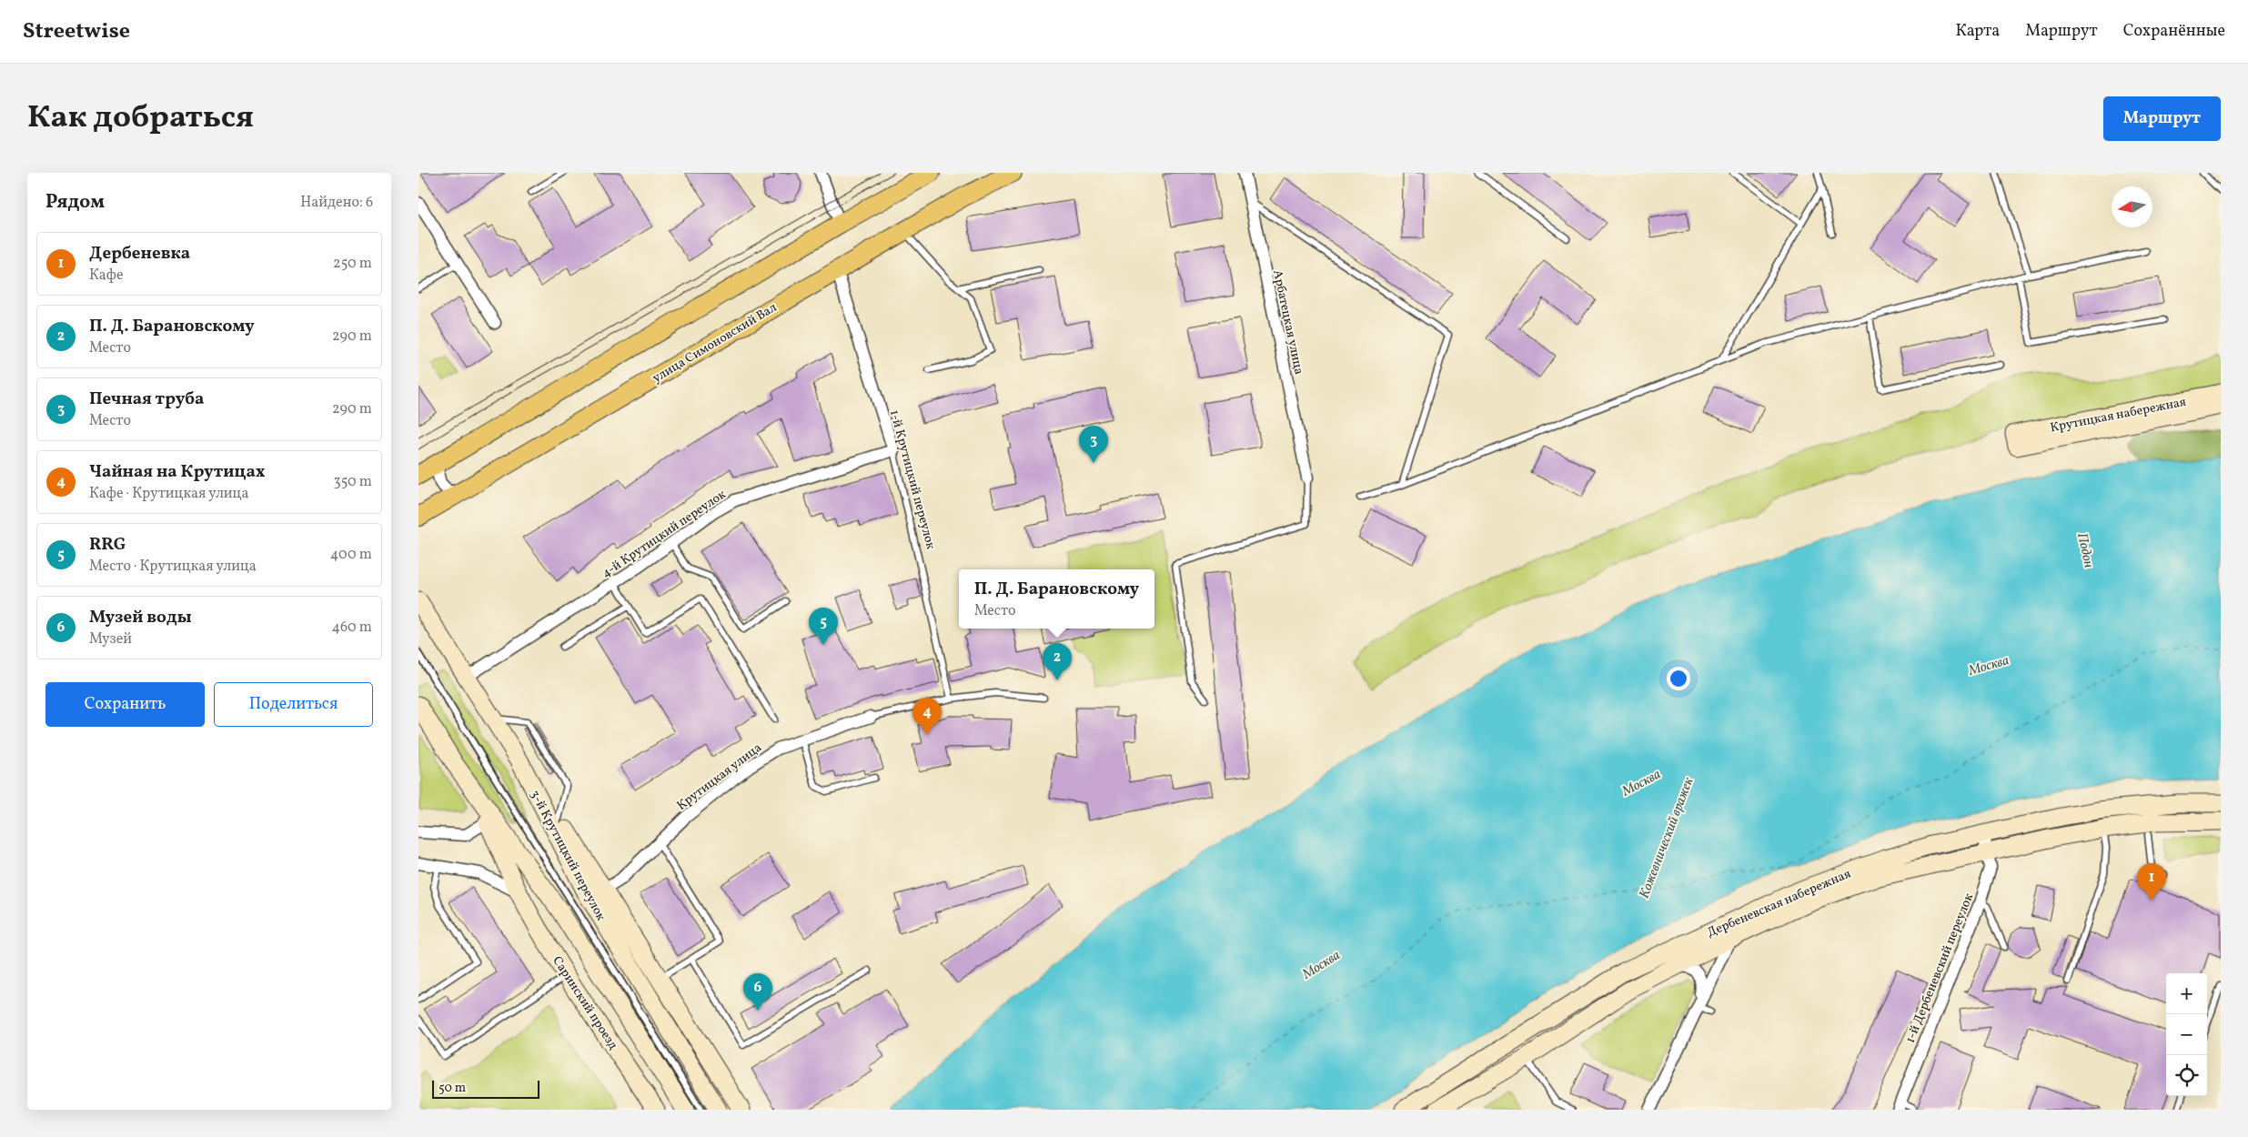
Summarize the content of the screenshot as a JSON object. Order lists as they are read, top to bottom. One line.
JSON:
{"streets":{"main road":["улица Симоновский Вал","Крутицкая набережная","3-й Крутицкий переулок","Дербеневская набережная","Саринский проезд"],"street":["Арбатецкая улица","1-й Крутицкий переулок","4-й Крутицкий переулок","Крутицкая улица","1-й Дербеневский переулок"]},"crossings":[["улица Симоновский Вал","1-й Крутицкий переулок"],["1-й Крутицкий переулок","4-й Крутицкий переулок"],["4-й Крутицкий переулок","3-й Крутицкий переулок"],["Дербеневская набережная","1-й Дербеневский переулок"]],"water":["Подон","Москва","Кожевнический вражек"],"scale_bar":"50 m","north":"left","page":{"header":"Streetwise","nav":["Карта","Маршрут","Сохранённые"],"title":"Как добраться","buttons":["Маршрут",["Сохранить","Поделиться"]],"heading":["Рядом","Найдено: 6"],"list":[{"mark":"1","name":"Дербеневка","note":"Кафе","value":"250 m"},{"mark":"2","name":"П. Д. Барановскому","note":"Место","value":"290 m"},{"mark":"3","name":"Печная труба","note":"Место","value":"290 m"},{"mark":"4","name":"Чайная на Крутицах","note":"Кафе · Крутицкая улица","value":"350 m"},{"mark":"5","name":"RRG","note":"Место · Крутицкая улица","value":"400 m"},{"mark":"6","name":"Музей воды","note":"Музей","value":"460 m"}],"pins":["3","5","2","4","1","6"],"popup":["П. Д. Барановскому","Место"],"map_buttons":["+","−"],"scale":"50 m"}}
